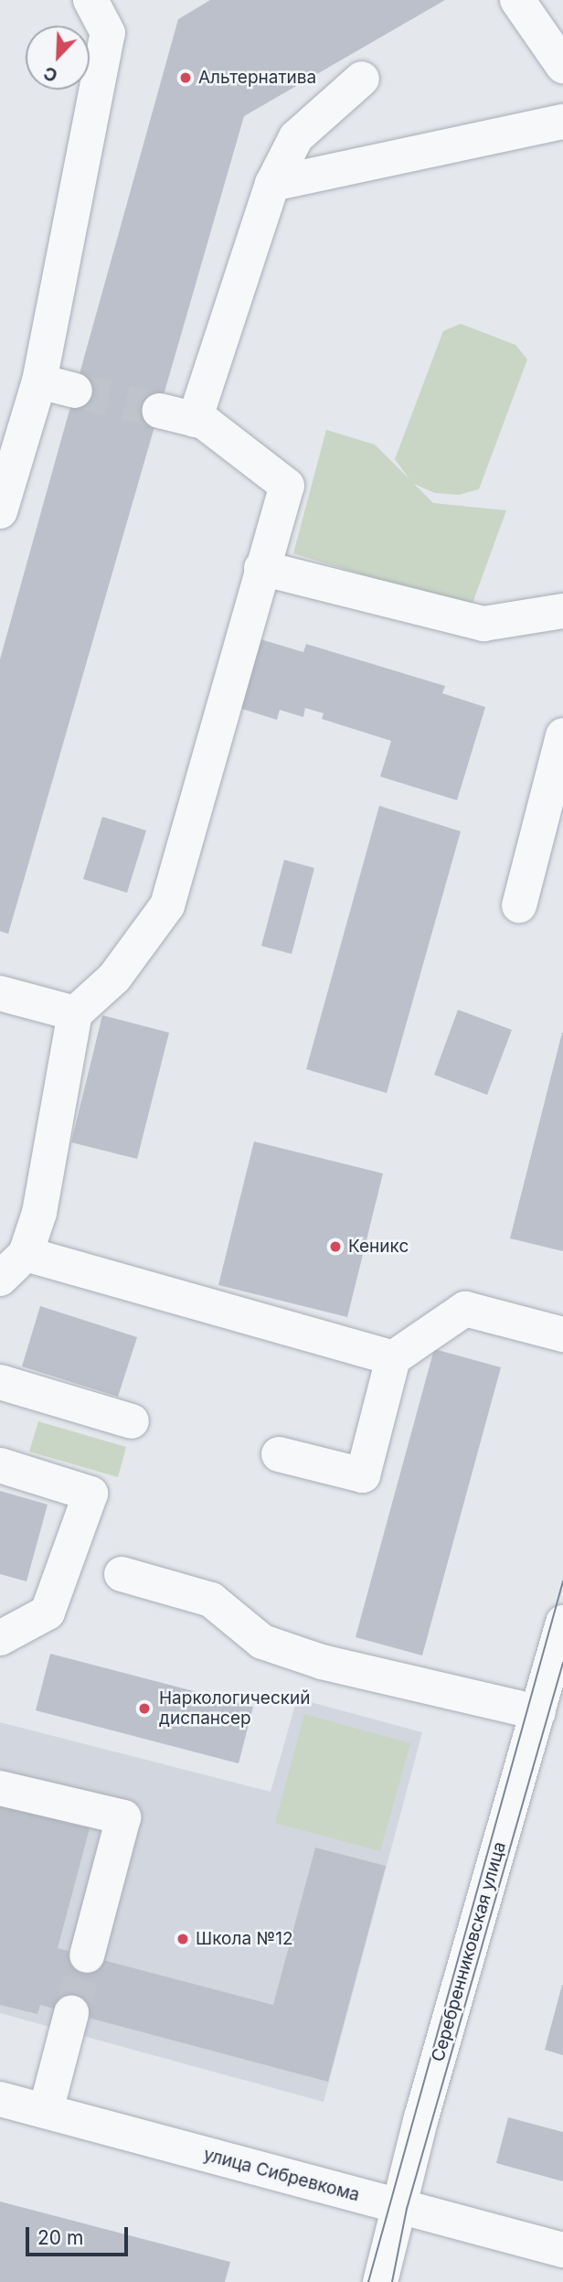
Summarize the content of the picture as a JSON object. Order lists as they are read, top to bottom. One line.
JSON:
{"streets":{"street":["Серебренниковская улица","улица Сибревкома"]},"crossings":[["Серебренниковская улица","улица Сибревкома"]],"places":["Альтернатива","Кеникс","Наркологический диспансер","Школа №12"],"scale_bar":"20 m","north":"bottom left"}
